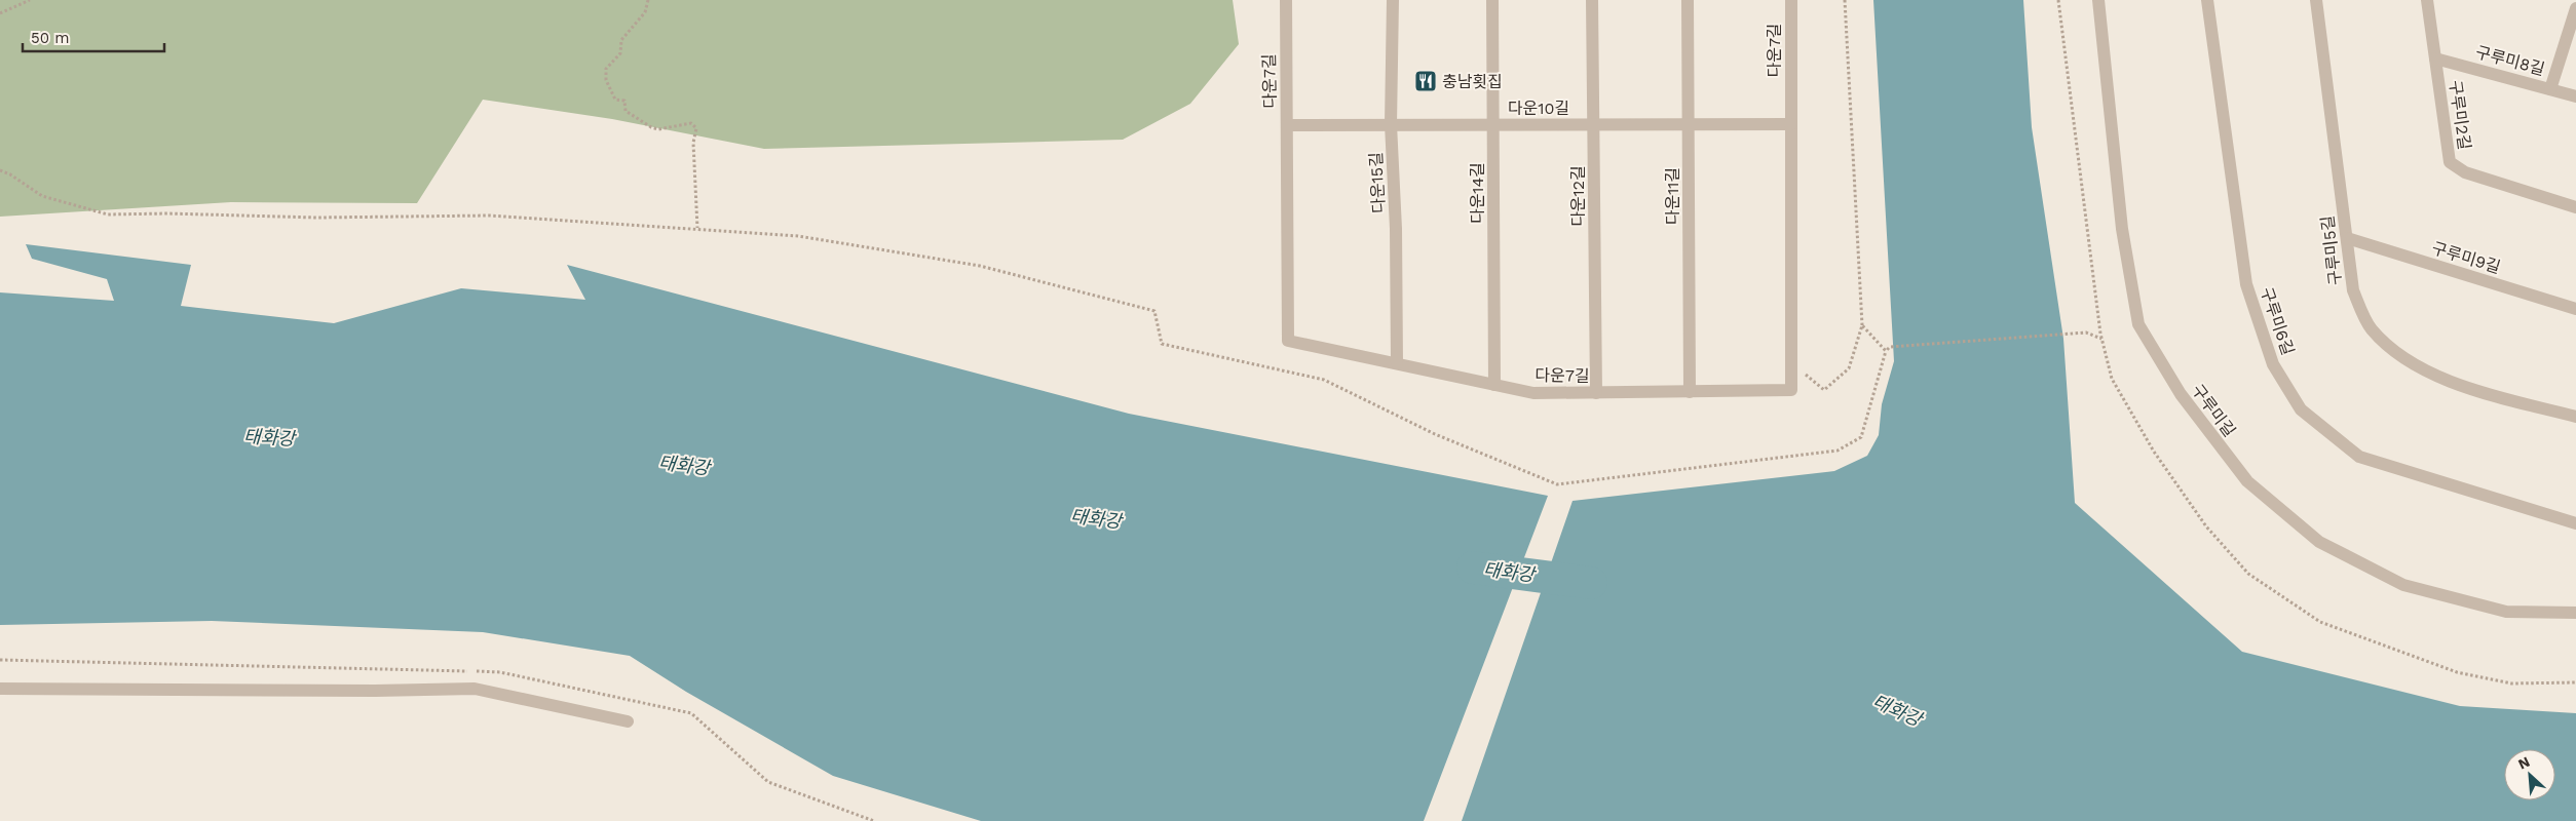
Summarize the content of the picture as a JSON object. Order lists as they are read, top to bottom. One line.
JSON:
{"streets":{"street":["다운7길","구루미8길","다운10길","구루미2길","다운15길","다운14길","다운12길","다운11길","구루미5길","구루미9길","구루미6길","구루미길"]},"crossings":[["다운7길","다운10길"],["다운7길","다운15길"],["다운7길","다운14길"],["다운7길","다운12길"],["다운7길","다운11길"],["구루미8길","구루미2길"],["다운10길","다운15길"],["다운10길","다운14길"],["다운10길","다운12길"],["다운10길","다운11길"],["구루미5길","구루미9길"]],"water":["태화강"],"places":{"restaurant":["충남횟집"]},"scale_bar":"50 m","north":"top left"}
